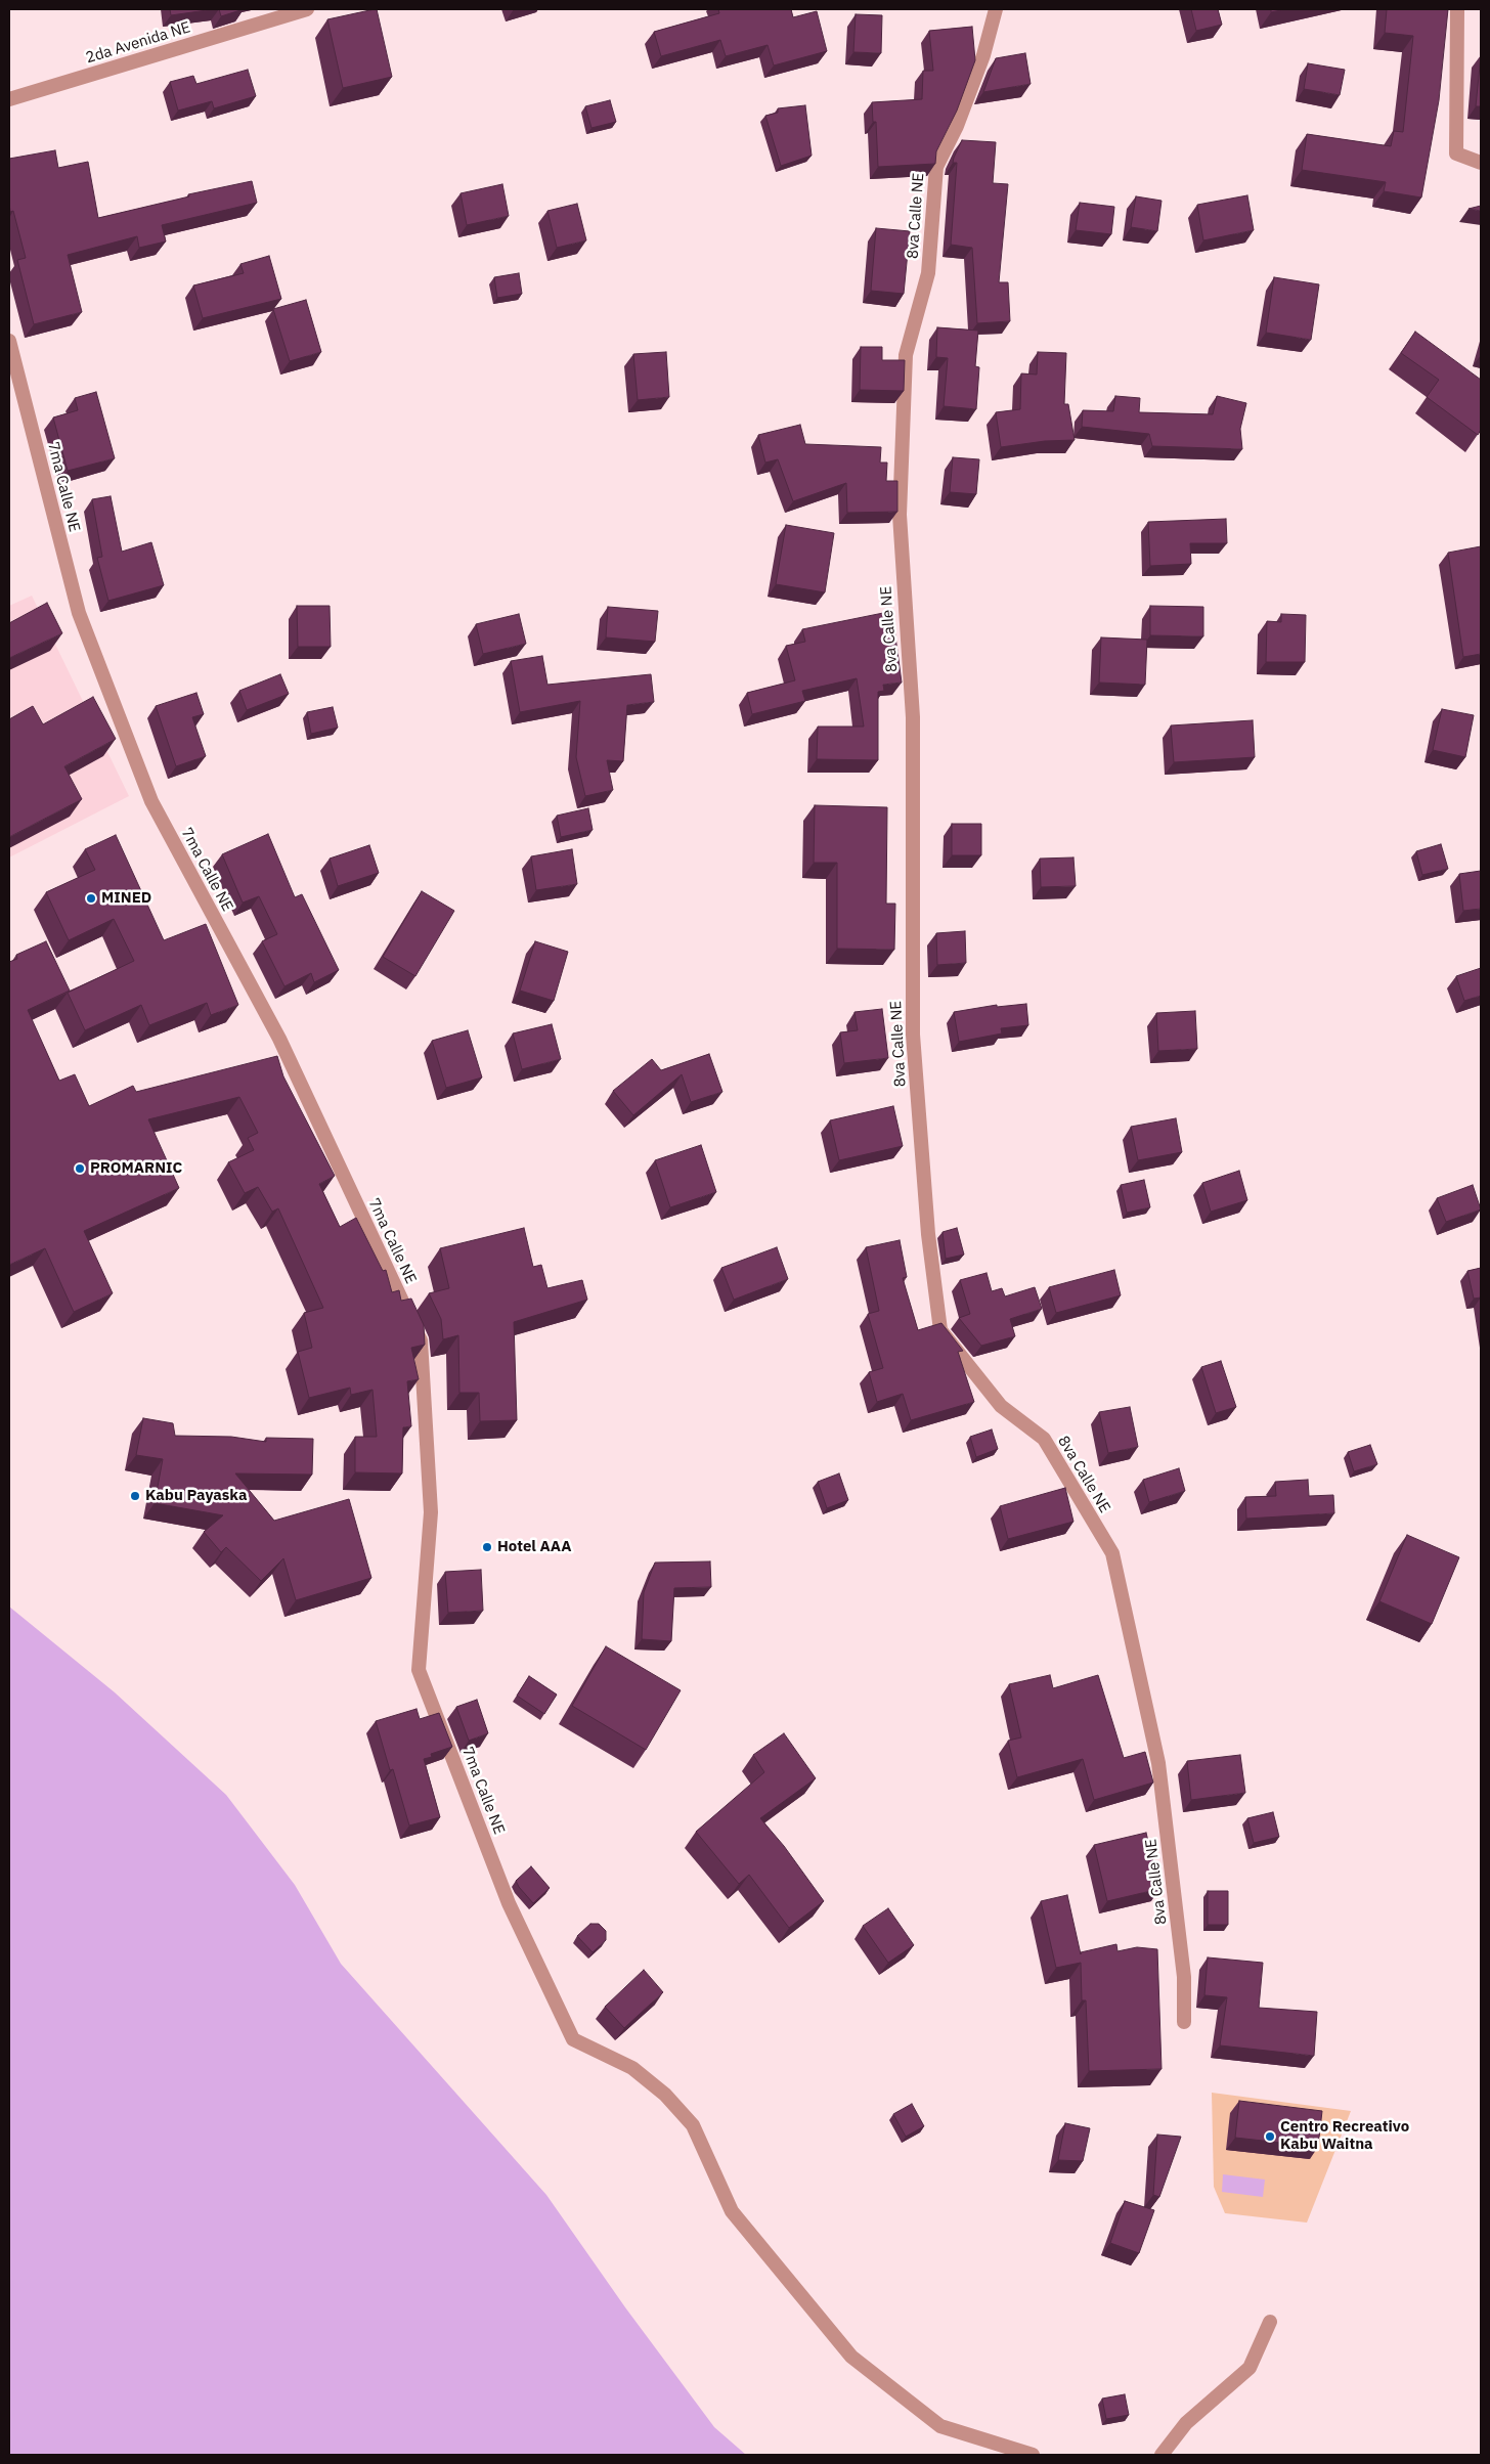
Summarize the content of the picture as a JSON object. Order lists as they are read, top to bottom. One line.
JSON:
{"streets":{"street":["2da Avenida NE","8va Calle NE","7ma Calle NE"]},"places":["MINED","PROMARNIC","Kabu Payaska","Hotel AAA","Centro Recreativo Kabu Waitna"]}
